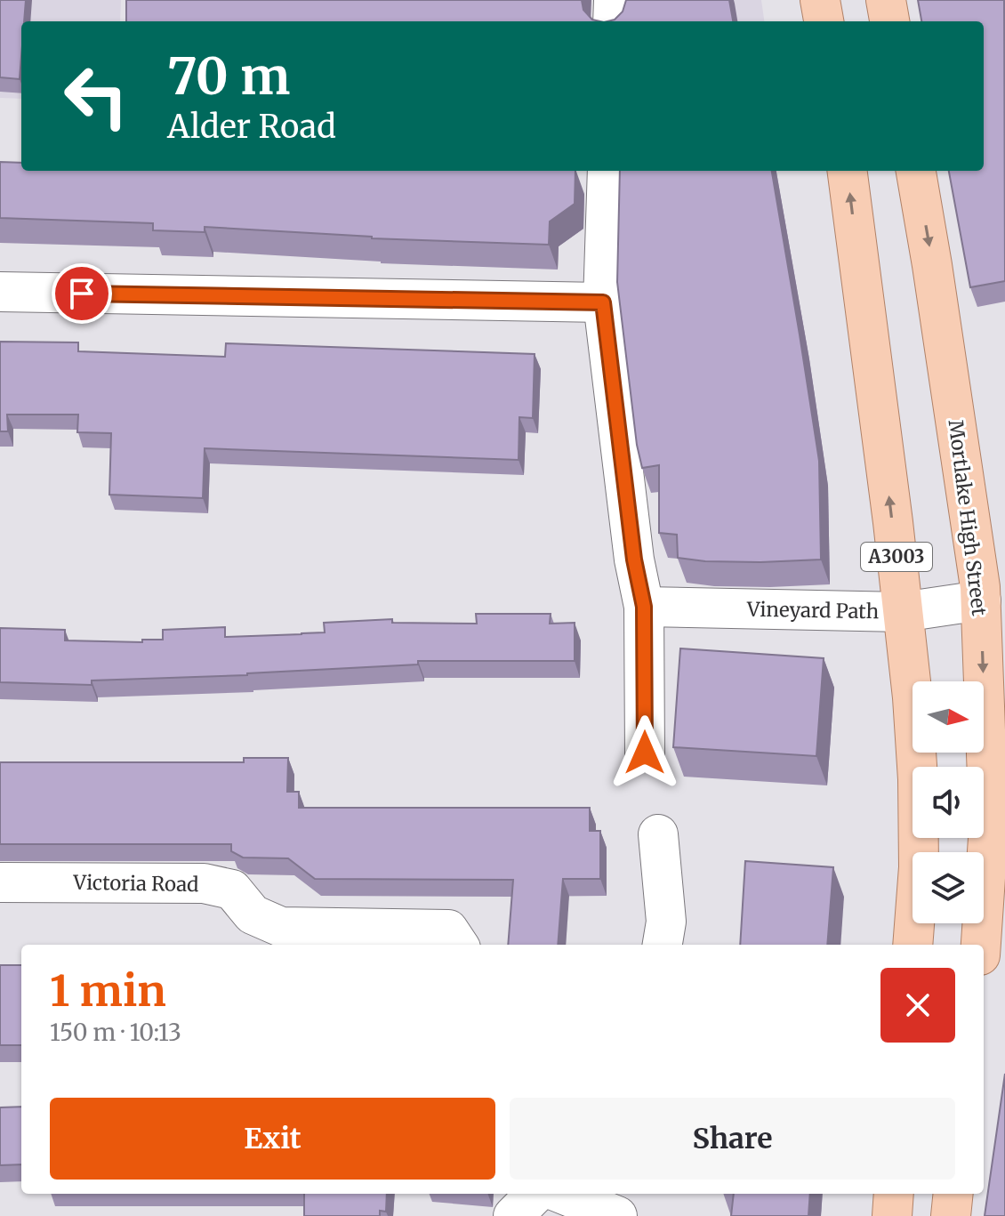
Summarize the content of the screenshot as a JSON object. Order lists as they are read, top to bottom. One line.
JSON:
{"streets":{"main road":["Mortlake High Street","A3003"],"street":["Vineyard Path","Victoria Road"]},"crossings":[["Mortlake High Street","Vineyard Path"],["A3003","Vineyard Path"]],"north":"right","page":{"turn":["70 m","Alder Road"],"heading":["1 min","150 m · 10:13"],"buttons":["Exit","Share"]}}
